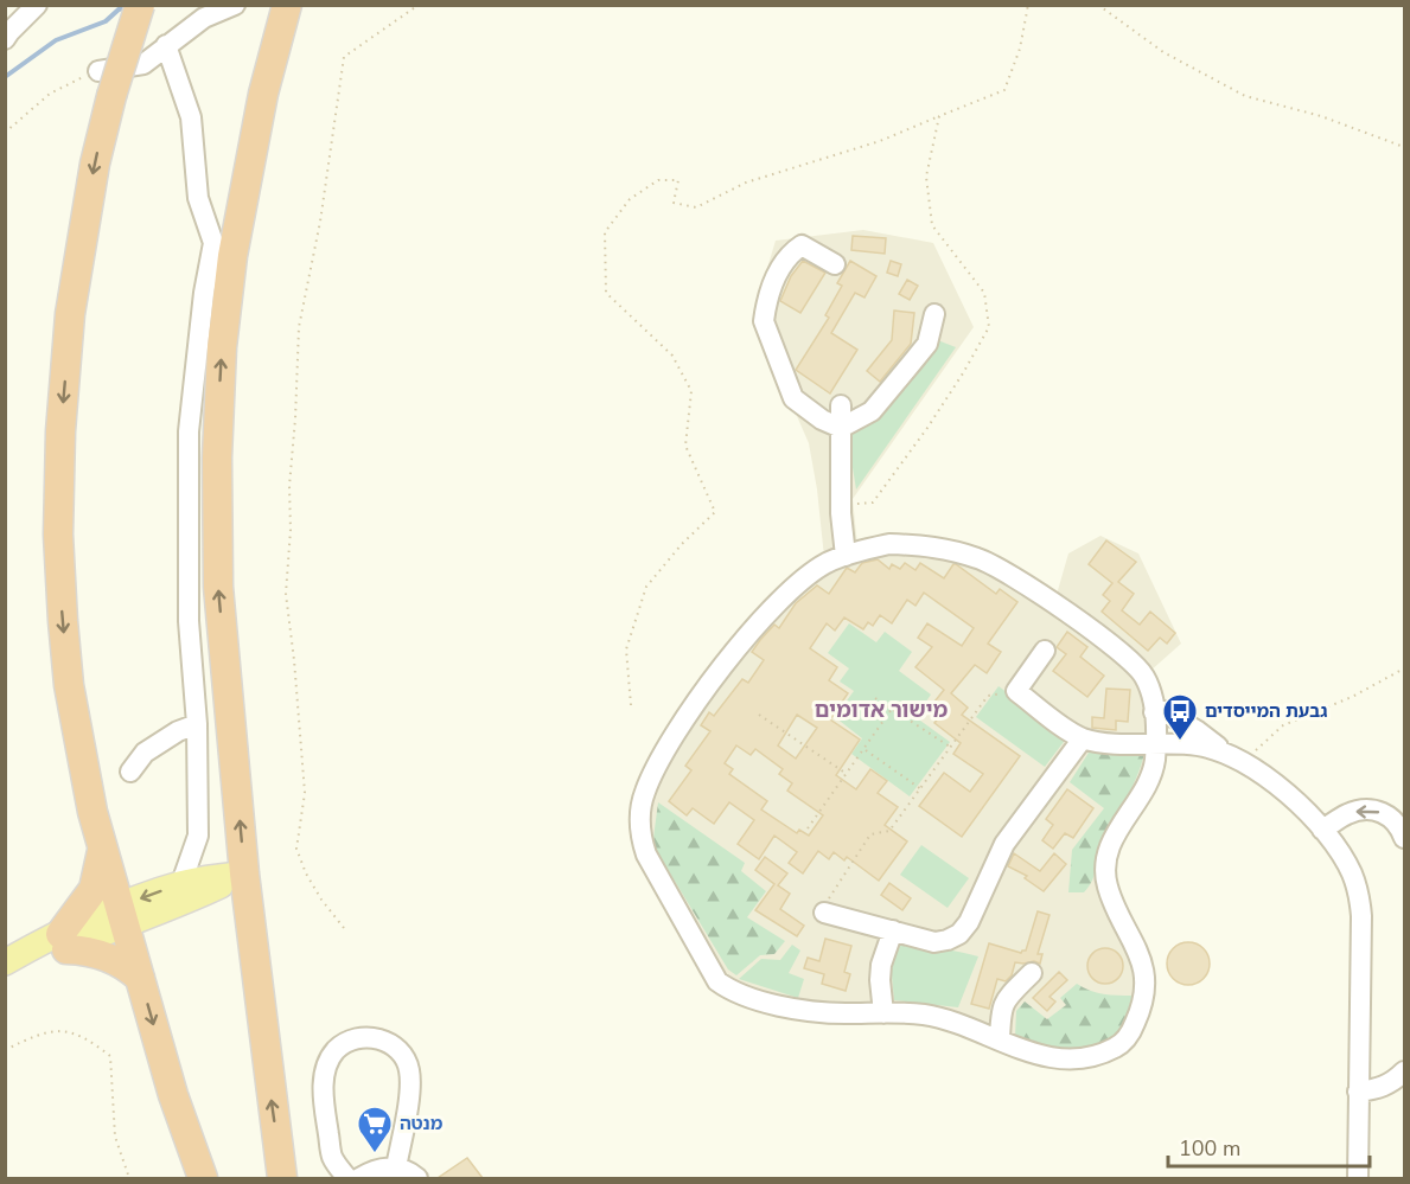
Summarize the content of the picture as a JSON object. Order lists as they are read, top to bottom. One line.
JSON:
{"districts":["מישור אדומים"],"places":{"bus stop":["גבעת המייסדים"],"supermarket":["מנטה"]},"scale_bar":"100 m"}
